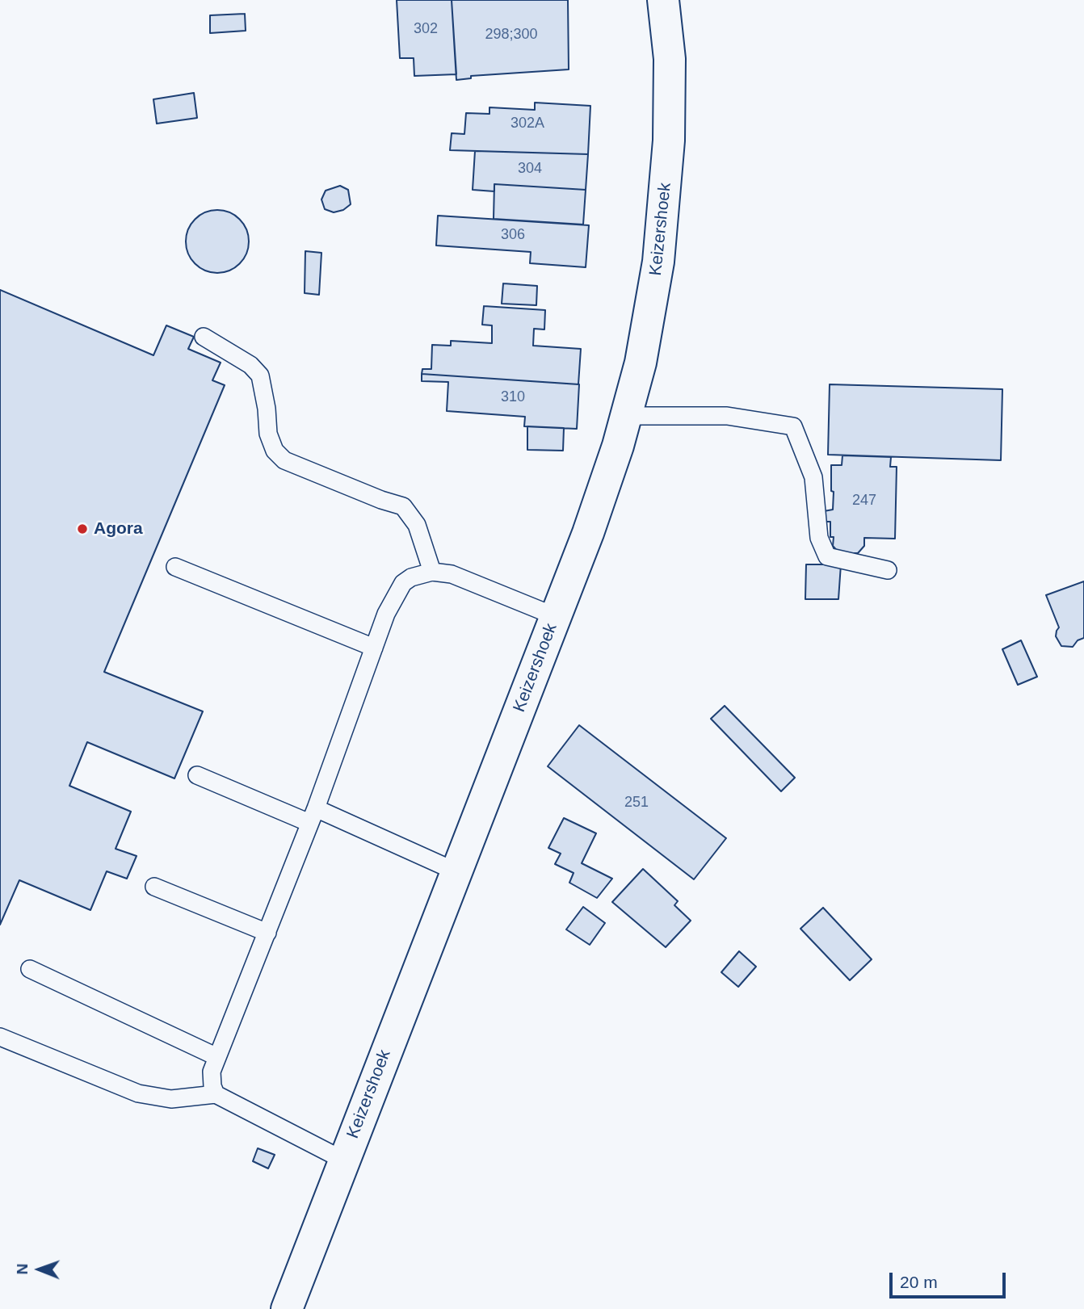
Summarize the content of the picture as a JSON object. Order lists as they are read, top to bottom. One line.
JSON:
{"streets":{"street":["Keizershoek"]},"places":["Agora"],"house_numbers":["302","298;300","302A","304","306","310","247","251"],"scale_bar":"20 m","north":"left"}
